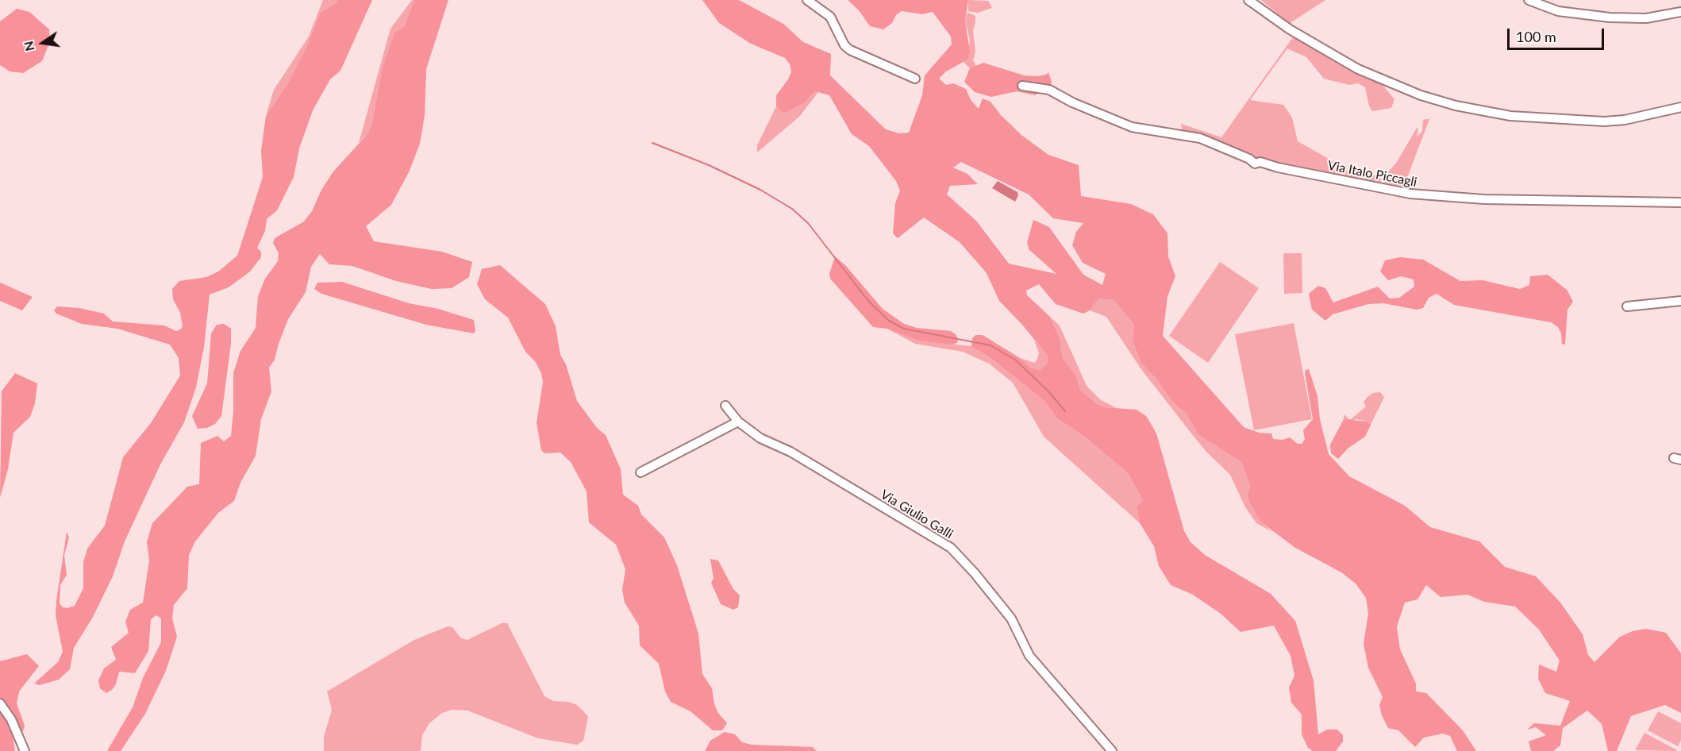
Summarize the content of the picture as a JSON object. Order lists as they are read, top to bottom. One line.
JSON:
{"streets":{"street":["Via Italo Piccagli","Via Giulio Galli"]},"scale_bar":"100 m","north":"left"}
